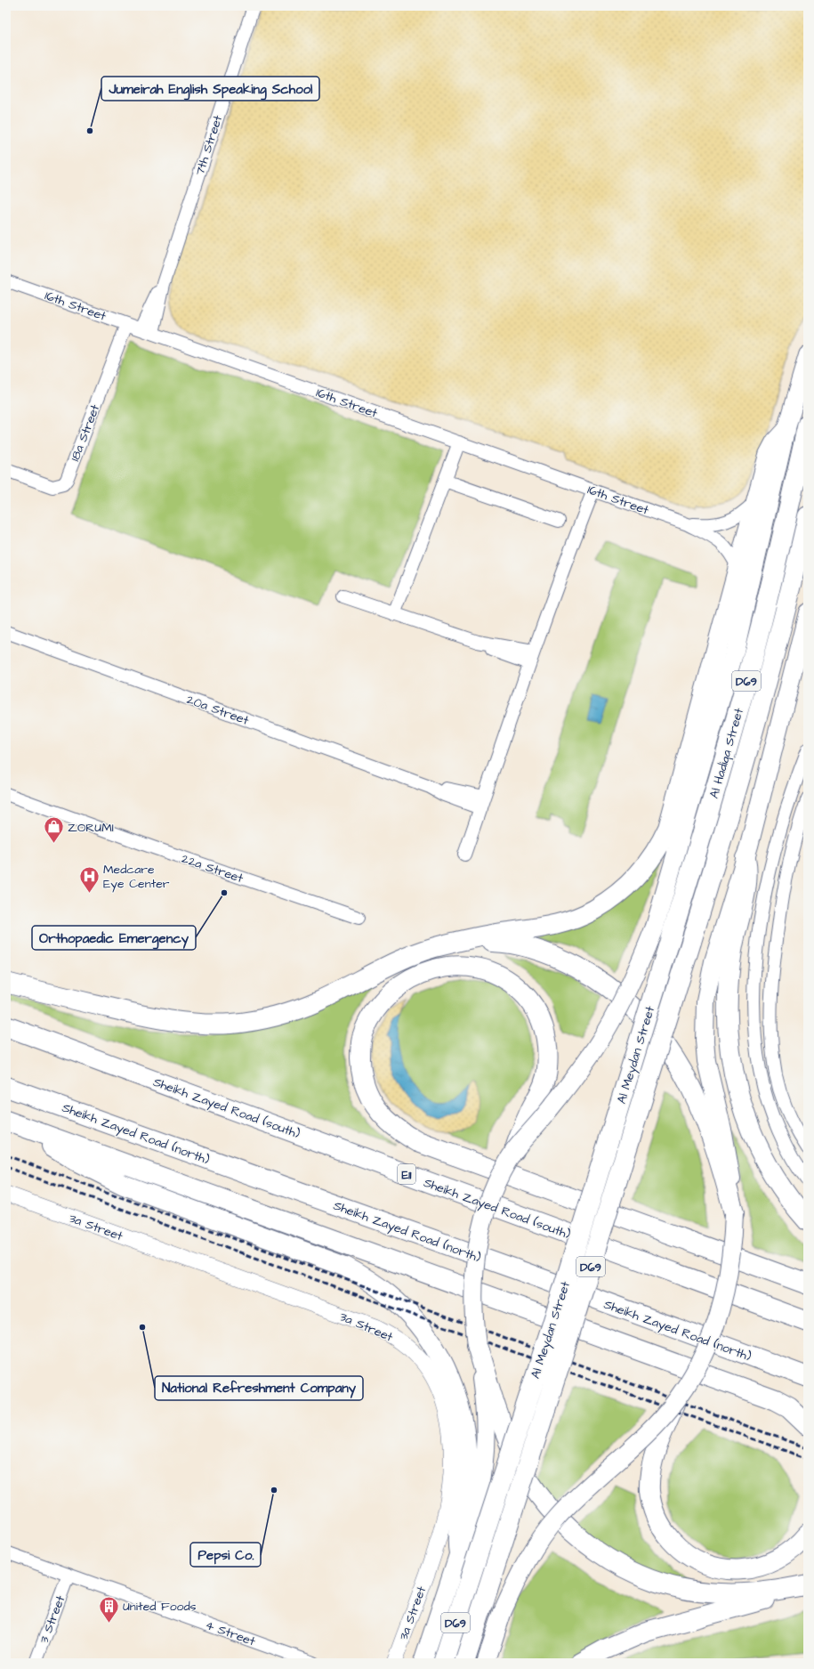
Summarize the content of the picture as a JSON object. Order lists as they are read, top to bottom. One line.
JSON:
{"streets":{"main road":["D69","Al Hadiqa Street","Al Meydan Street","Sheikh Zayed Road (south)","Sheikh Zayed Road (north)","E11"],"street":["7th Street","16th Street","18a Street","20a Street","22a Street","3a Street","3 Street","4 Street"]},"crossings":[["7th Street","16th Street"],["16th Street","18a Street"],["Al Hadiqa Street","Al Meydan Street"],["3 Street","4 Street"]],"places":{"other":["Jumeirah English Speaking School","Orthopaedic Emergency","National Refreshment Company","Pepsi Co."],"shop":["ZORUMI"],"hospital":["Medcare Eye Center"],"building":["United Foods"]}}
